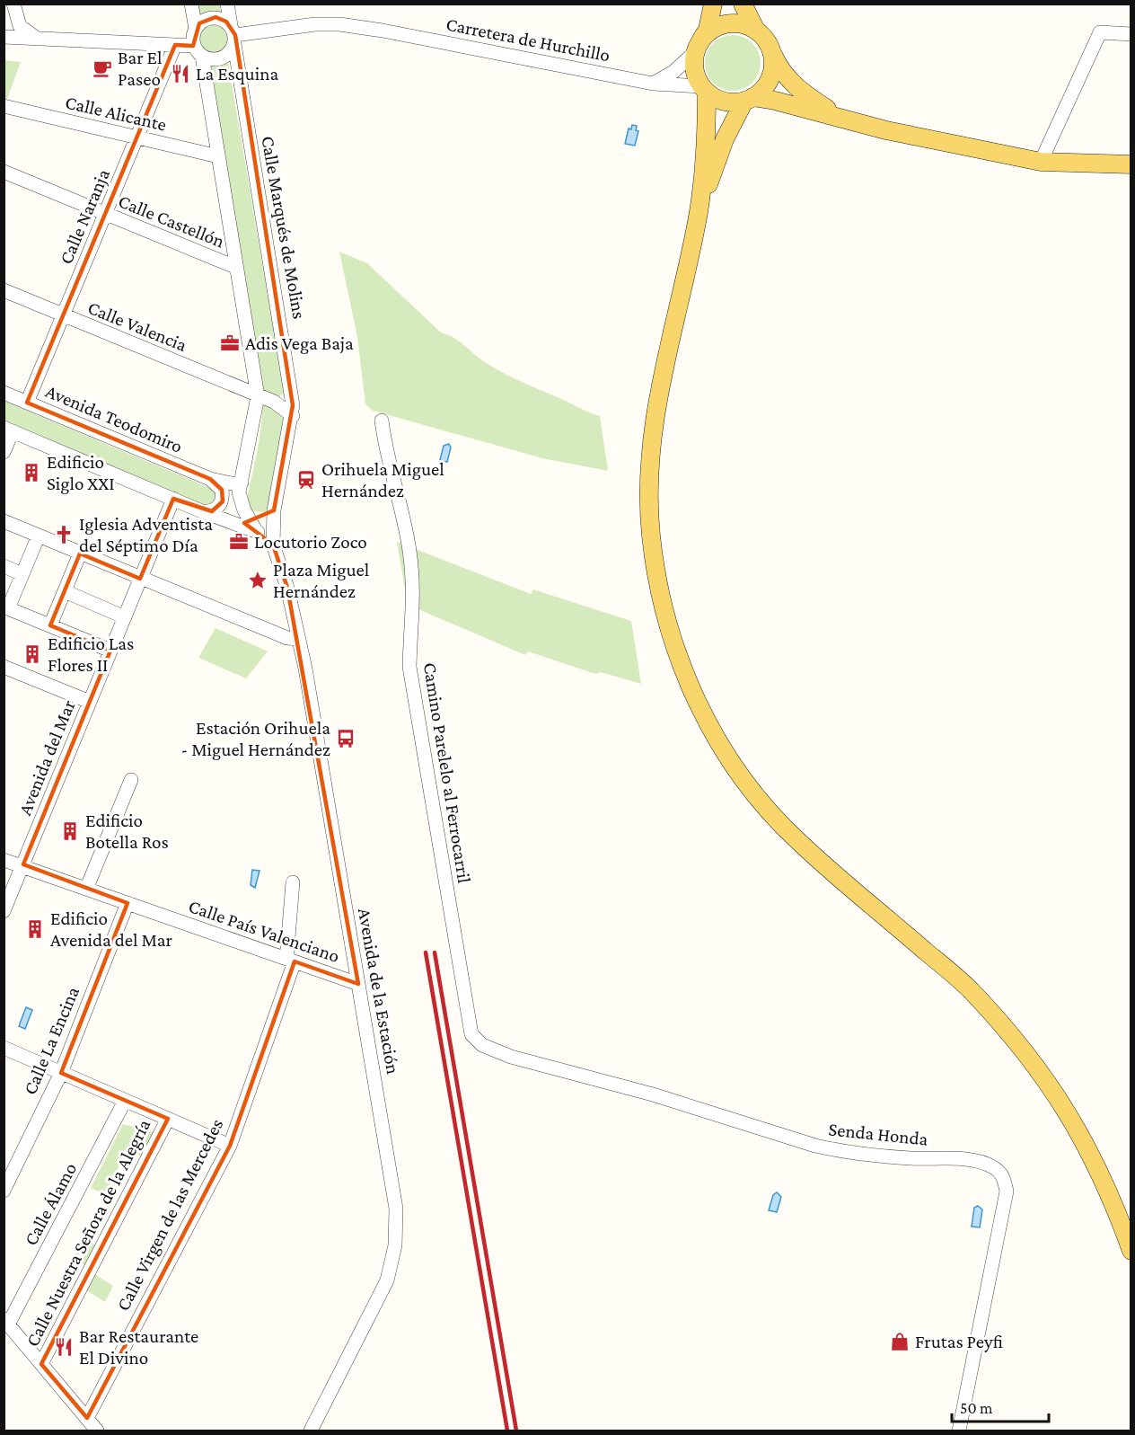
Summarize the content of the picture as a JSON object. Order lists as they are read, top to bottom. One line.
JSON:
{"streets":{"street":["Carretera de Hurchillo","Calle Alicante","Calle Naranja","Calle Castellón","Calle Marqués de Molins","Calle Valencia","Avenida Teodomiro","Avenida del Mar","Camino Parelelo al Ferrocarril","Calle País Valenciano","Avenida de la Estación","Calle La Encina","Senda Honda","Calle Álamo","Calle Virgen de las Mercedes","Calle Nuestra Señora de la Alegría"]},"crossings":[["Carretera de Hurchillo","Calle Marqués de Molins"],["Calle Alicante","Calle Naranja"],["Calle Naranja","Calle Castellón"],["Calle Naranja","Calle Valencia"],["Calle Naranja","Avenida Teodomiro"],["Calle Marqués de Molins","Avenida de la Estación"],["Avenida del Mar","Calle País Valenciano"],["Camino Parelelo al Ferrocarril","Senda Honda"],["Calle País Valenciano","Avenida de la Estación"],["Calle País Valenciano","Calle La Encina"],["Calle País Valenciano","Calle Virgen de las Mercedes"]],"places":{"cafe":["Bar El Paseo"],"restaurant":["La Esquina","Bar Restaurante El Divino"],"office":["Adis Vega Baja","Locutorio Zoco"],"building":["Edificio Siglo XXI","Edificio Las Flores II","Edificio Botella Ros","Edificio Avenida del Mar"],"station":["Orihuela Miguel Hernández"],"church":["Iglesia Adventista del Séptimo Día"],"place":["Plaza Miguel Hernández"],"bus stop":["Estación Orihuela - Miguel Hernández"],"shop":["Frutas Peyfi"]},"scale_bar":"50 m"}
